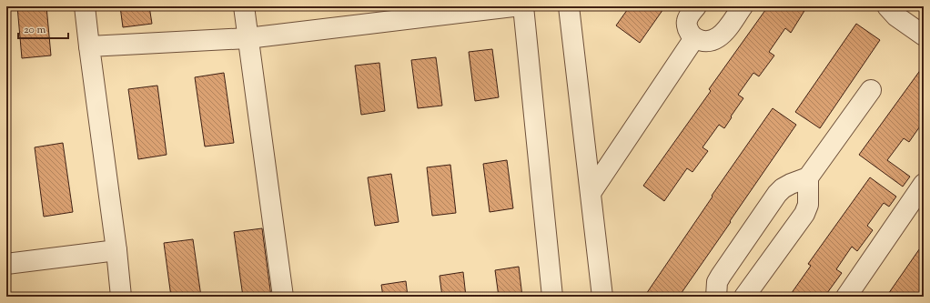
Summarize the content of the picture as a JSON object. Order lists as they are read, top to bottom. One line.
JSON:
{"scale_bar":"20 m"}
